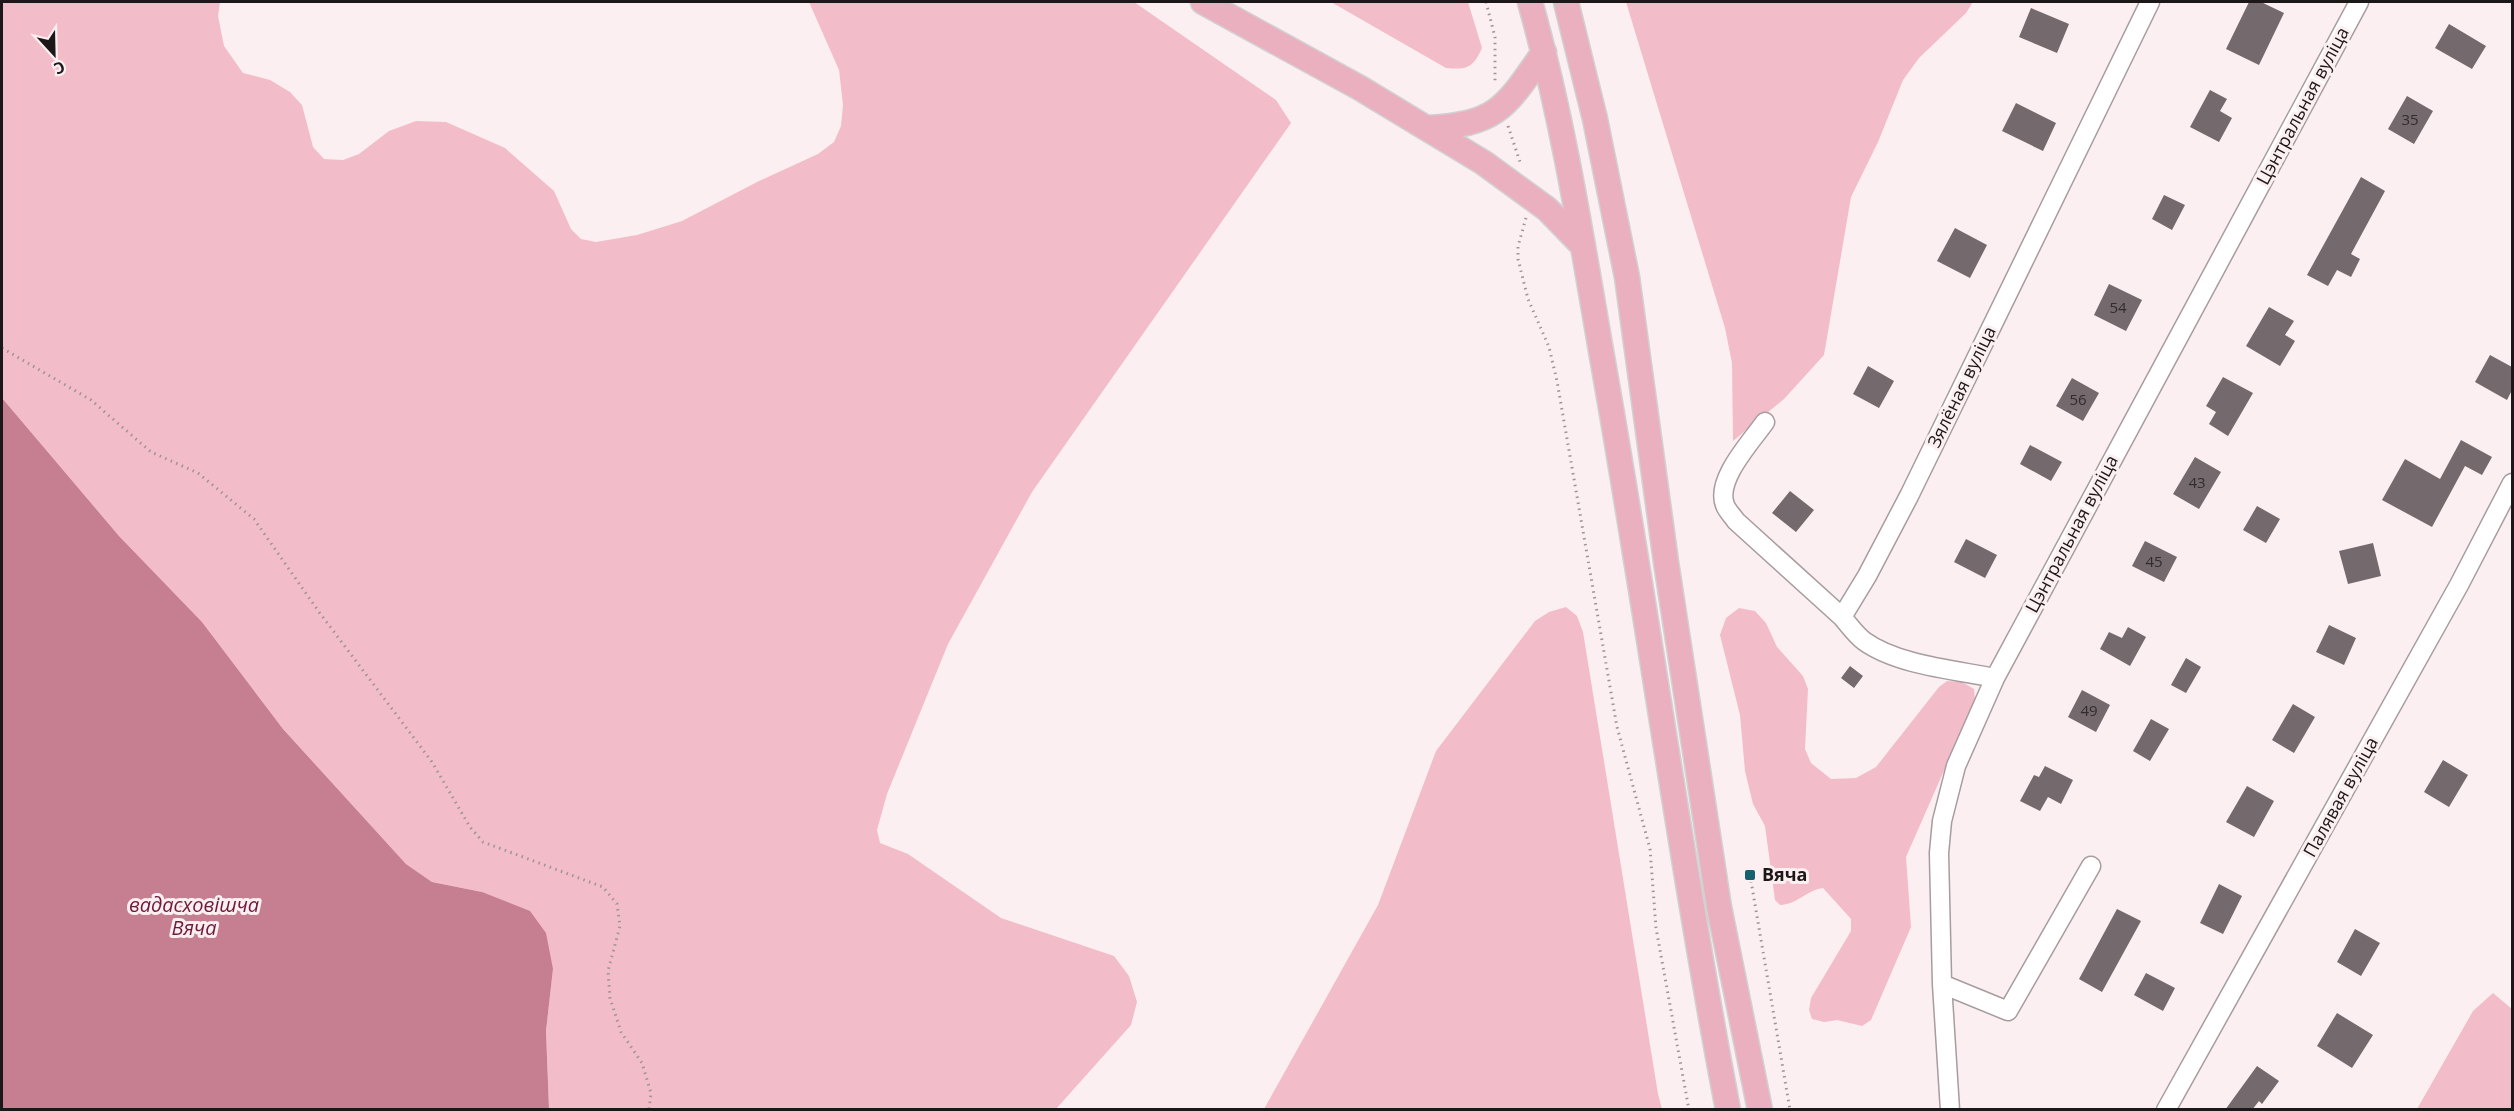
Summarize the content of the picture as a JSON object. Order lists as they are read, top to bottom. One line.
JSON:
{"streets":{"street":["Цэнтральная вуліца","Зялёная вуліца","Палявая вуліца"]},"water":["вадасховішча Вяча"],"places":{"transit":["Вяча"]},"house_numbers":["35","54","56","43","45","49"],"north":"bottom"}
